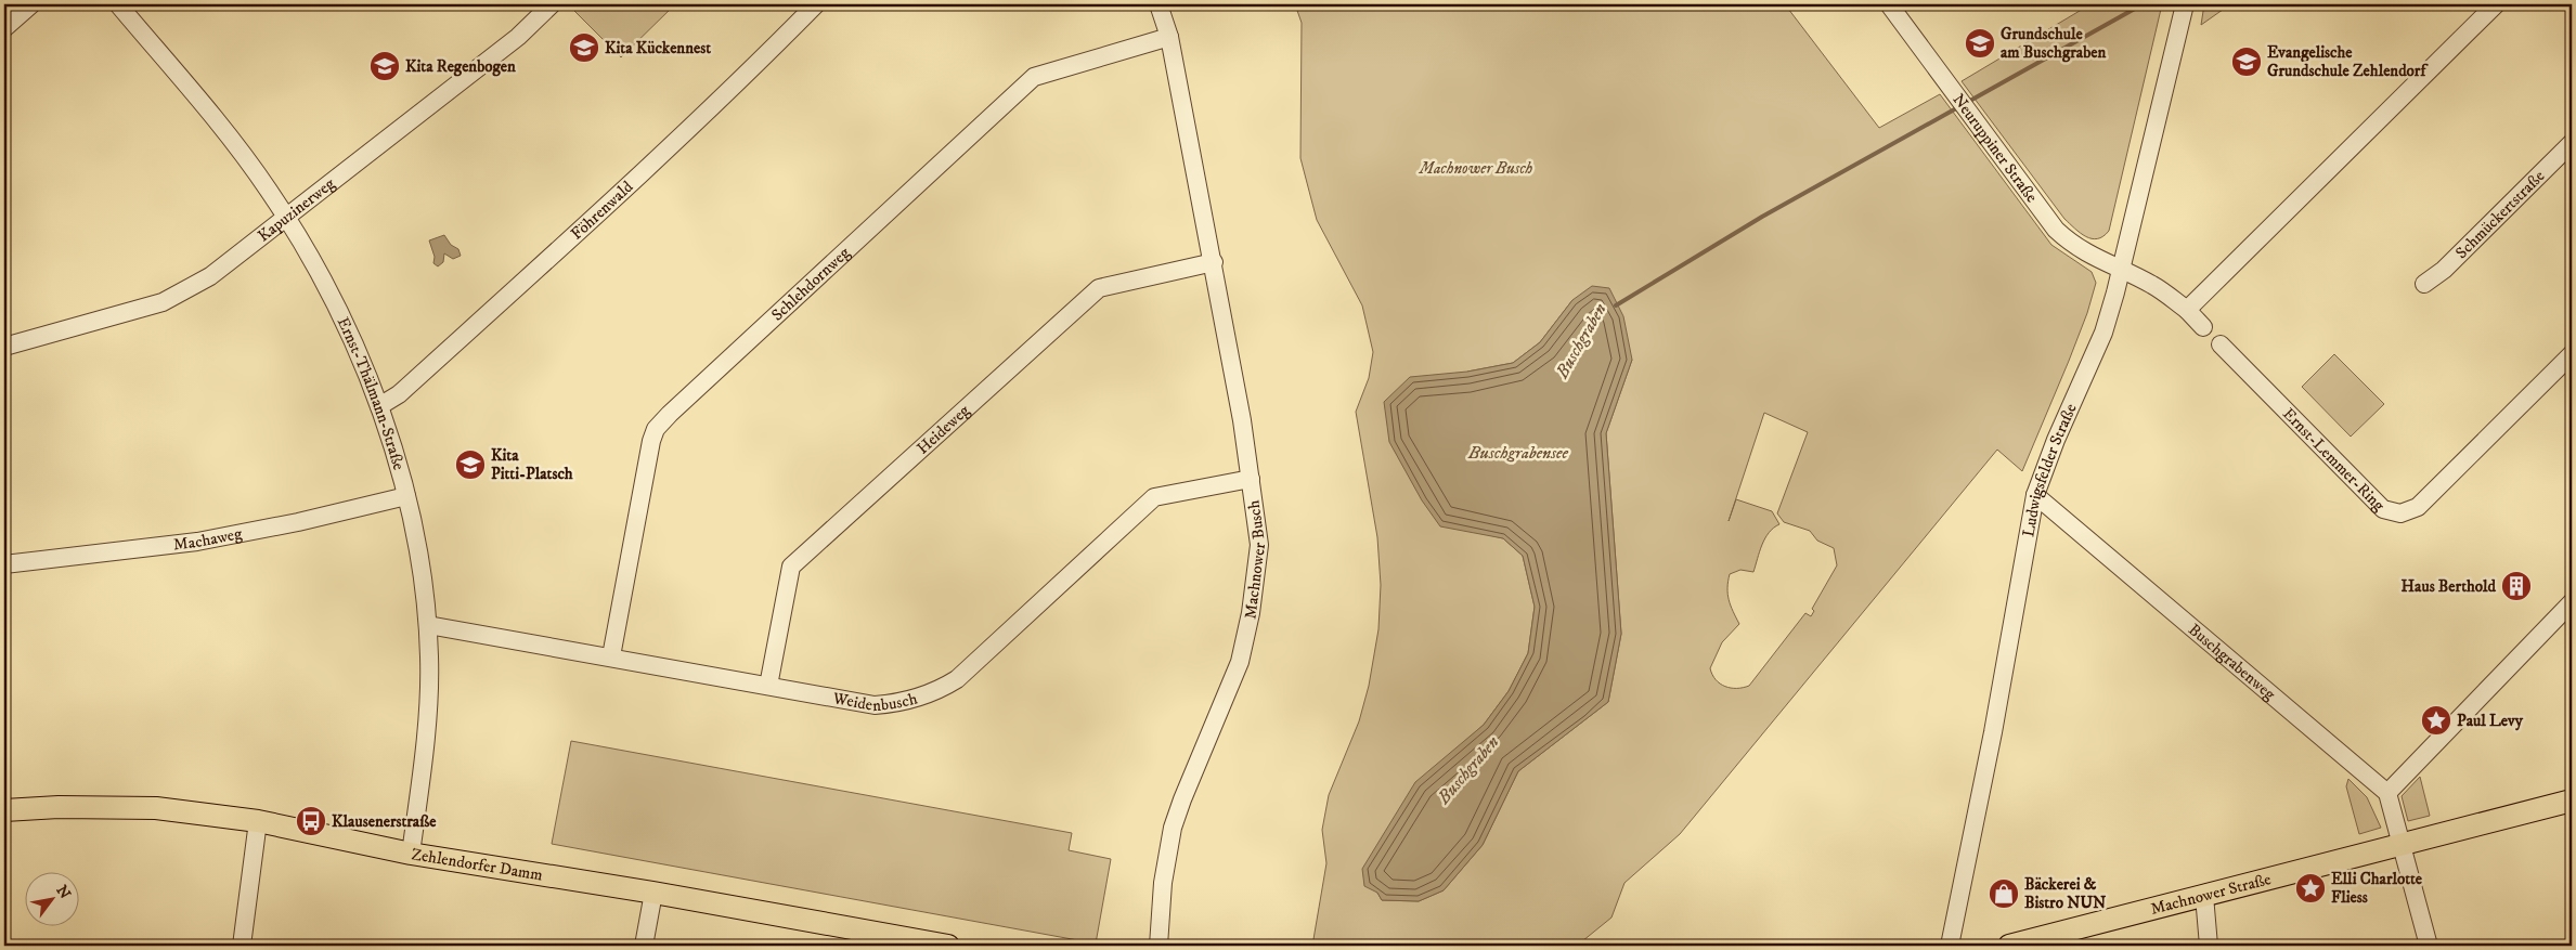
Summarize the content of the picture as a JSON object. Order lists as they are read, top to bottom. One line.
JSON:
{"streets":{"main road":["Zehlendorfer Damm","Machnower Straße"],"street":["Neuruppiner Straße","Kapuzinerweg","Föhrenwald","Schmückertstraße","Schlehdornweg","Ernst-Thälmann-Straße","Heideweg","Ernst-Lemmer-Ring","Ludwigsfelder Straße","Machaweg","Machnower Busch","Buschgrabenweg","Weidenbusch"]},"crossings":[["Neuruppiner Straße","Ludwigsfelder Straße"],["Kapuzinerweg","Ernst-Thälmann-Straße"],["Föhrenwald","Ernst-Thälmann-Straße"],["Schlehdornweg","Machnower Busch"],["Schlehdornweg","Weidenbusch"],["Ernst-Thälmann-Straße","Machaweg"],["Ernst-Thälmann-Straße","Weidenbusch"],["Ernst-Thälmann-Straße","Zehlendorfer Damm"],["Heideweg","Machnower Busch"],["Heideweg","Weidenbusch"],["Ludwigsfelder Straße","Buschgrabenweg"],["Machnower Busch","Weidenbusch"]],"water":["Buschgraben","Buschgrabensee"],"parks":["Machnower Busch"],"places":{"school or university":["Grundschule am Buschgraben","Kita Kückennest","Evangelische Grundschule Zehlendorf","Kita Regenbogen","Kita Pitti-Platsch"],"building":["Haus Berthold"],"place":["Paul Levy","Elli Charlotte Fliess"],"bus stop":["Klausenerstraße"],"shop":["Bäckerei & Bistro NUN"]},"north":"top right"}
